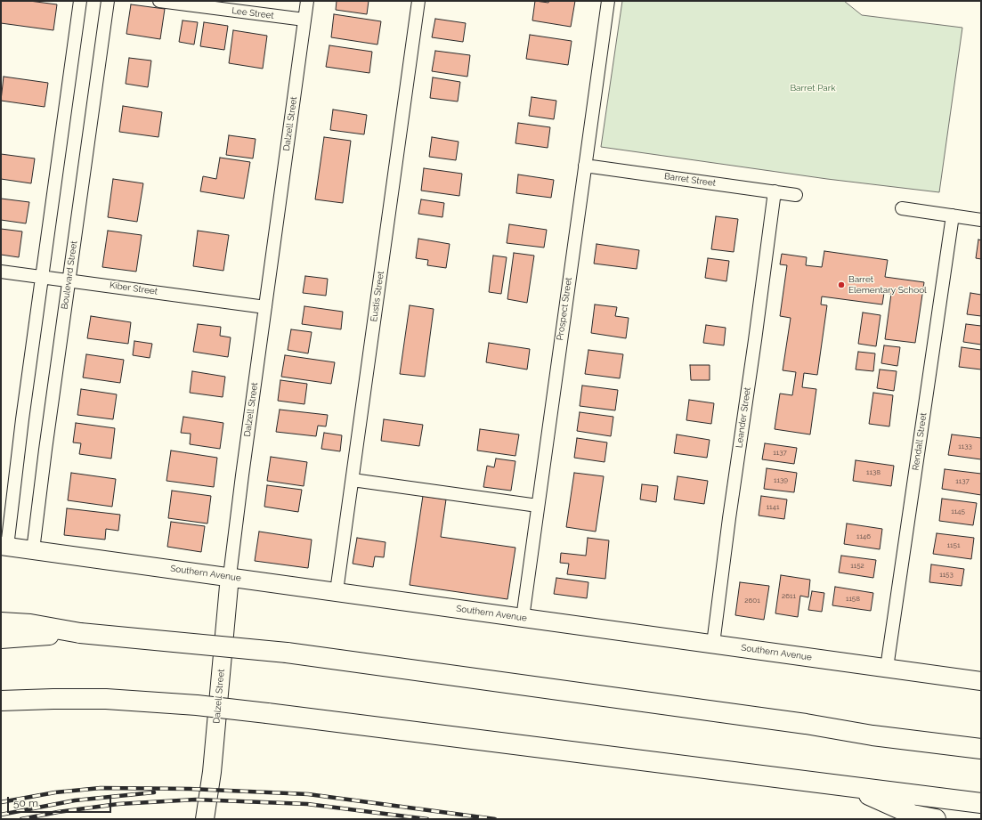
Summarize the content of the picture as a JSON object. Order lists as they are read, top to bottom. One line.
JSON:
{"streets":{"street":["Lee Street","Dalzell Street","Barret Street","Boulevard Street","Kiber Street","Eustis Street","Prospect Street","Leander Street","Rendall Street","Southern Avenue"]},"crossings":[["Lee Street","Dalzell Street"],["Dalzell Street","Kiber Street"],["Dalzell Street","Southern Avenue"],["Barret Street","Prospect Street"],["Barret Street","Leander Street"],["Boulevard Street","Kiber Street"],["Boulevard Street","Southern Avenue"],["Eustis Street","Southern Avenue"],["Prospect Street","Southern Avenue"],["Leander Street","Southern Avenue"],["Rendall Street","Southern Avenue"]],"parks":["Barret Park"],"places":["Barret Elementary School"],"house_numbers":["1133","1137","1138","1139","1137","1141","1145","1146","1151","1152","1153","2611","1158","2601"],"scale_bar":"50 m"}
